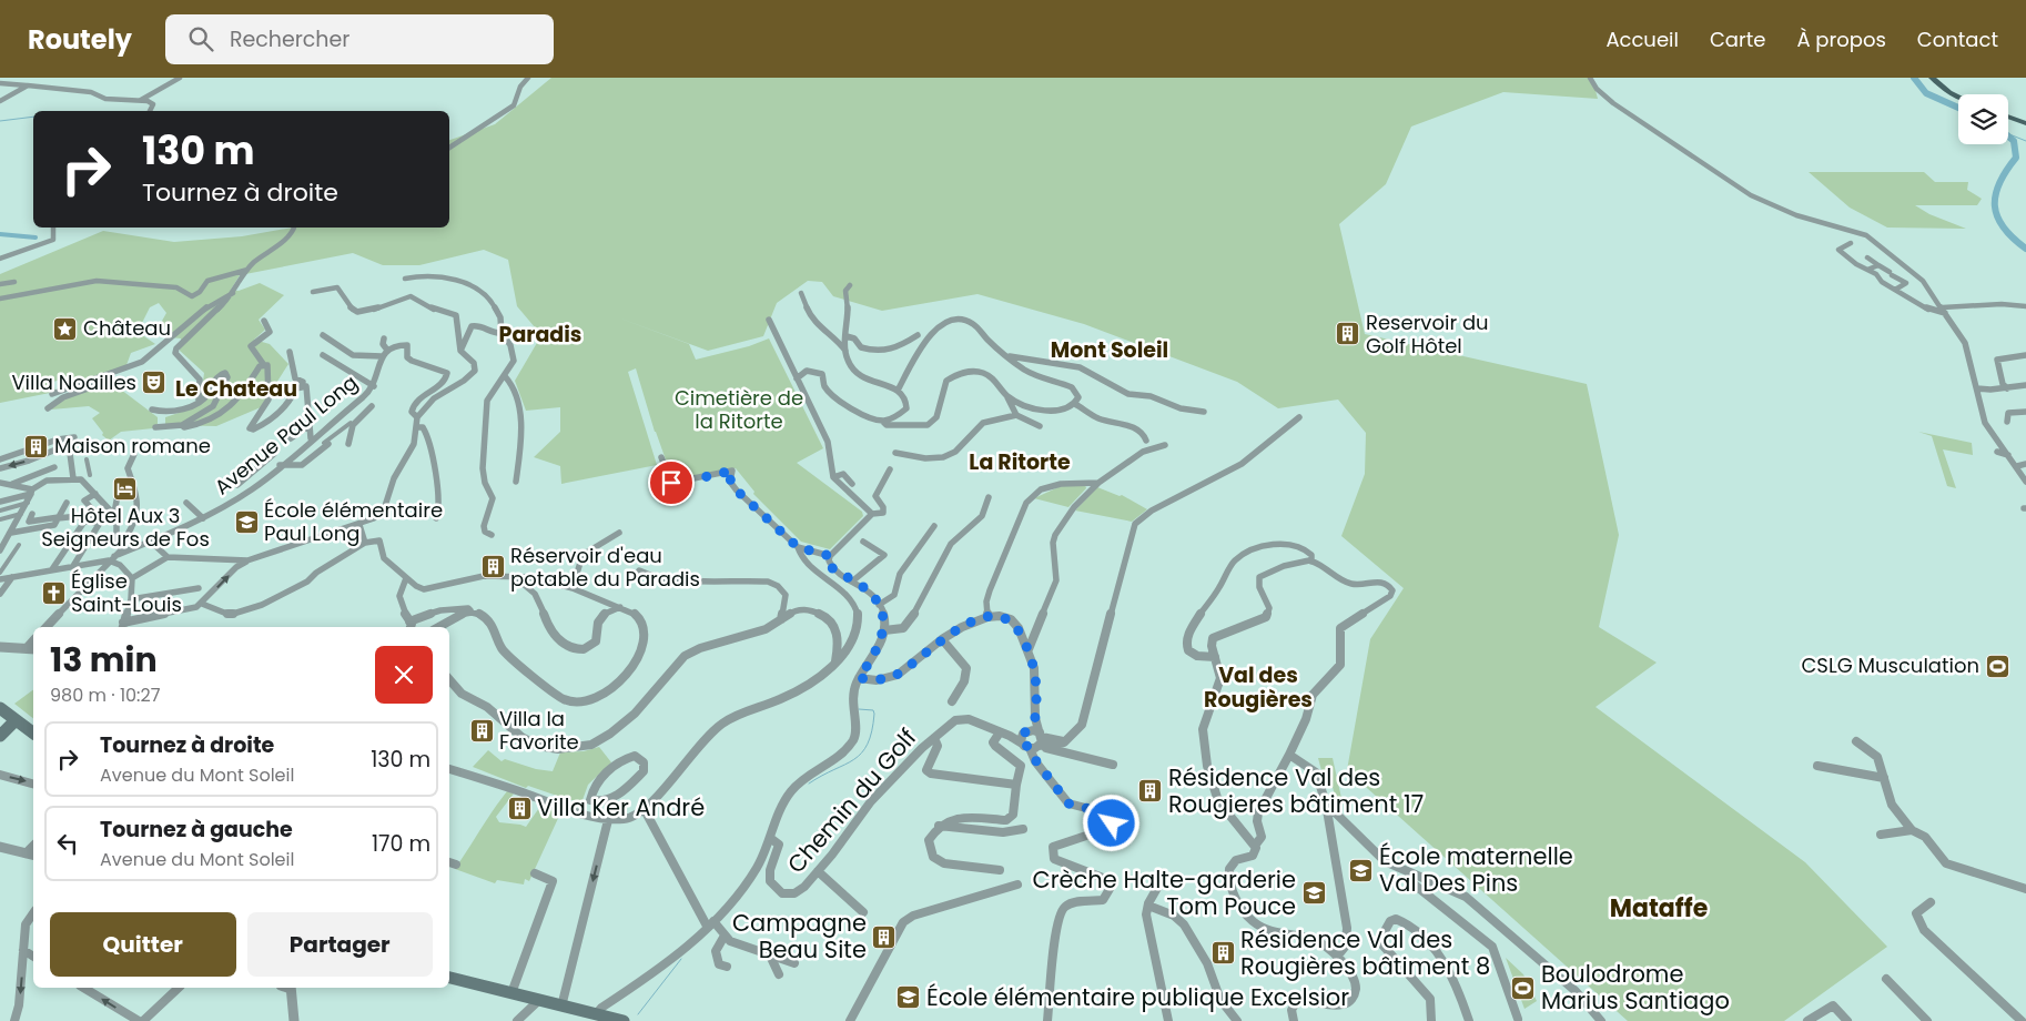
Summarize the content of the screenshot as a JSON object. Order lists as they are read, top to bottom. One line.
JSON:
{"streets":{"street":["Avenue Paul Long","Chemin du Golf"]},"districts":["Paradis","Mont Soleil","Le Chateau","La Ritorte","Val des Rougières","Mataffe"],"parks":["Cimetière de la Ritorte"],"places":{"place":["Château"],"building":["Reservoir du Golf Hôtel","Maison romane","Réservoir d'eau potable du Paradis","Villa la Favorite","Résidence Val des Rougieres bâtiment 17","Villa Ker André","Campagne Beau Site","Résidence Val des Rougières bâtiment 8"],"theatre":["Villa Noailles"],"hotel":["Hôtel Aux 3 Seigneurs de Fos"],"school or university":["École élémentaire Paul Long","École maternelle Val Des Pins","Crèche Halte-garderie Tom Pouce","École élémentaire publique Excelsior"],"church":["Église Saint-Louis"],"sports":["CSLG Musculation","Boulodrome Marius Santiago"]},"page":{"header":"Routely","search":"Rechercher","nav":["Accueil","Carte","À propos","Contact"],"turn":["130 m","Tournez à droite"],"heading":["13 min","980 m · 10:27"],"list":[{"name":"Tournez à droite","note":"Avenue du Mont Soleil","value":"130 m"},{"name":"Tournez à gauche","note":"Avenue du Mont Soleil","value":"170 m"}],"buttons":["Quitter","Partager"]}}
